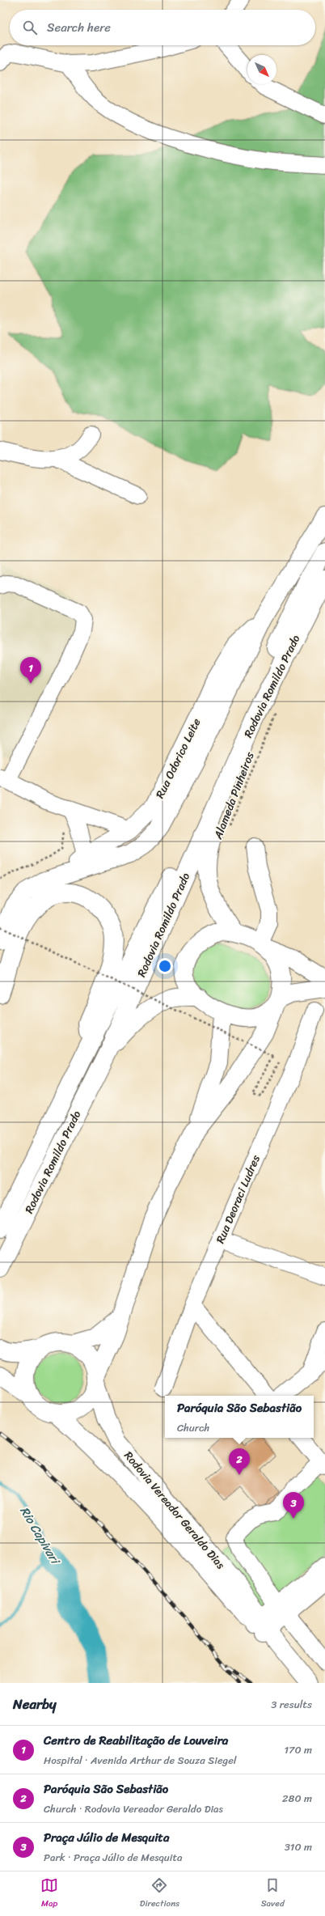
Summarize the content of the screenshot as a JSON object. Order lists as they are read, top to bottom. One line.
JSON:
{"streets":{"main road":["Rodovia Romildo Prado","Rua Odorico Leite","Rodovia Vereador Geraldo Dias"],"street":["Rua Deoraci Ludres"],"path":["Alameda Pinheiros"]},"water":["Rio Capivari"],"north":"bottom right","page":{"search":"Search here","pins":["1","2","3"],"popup":["Paróquia São Sebastião","Church"],"heading":["Nearby","3 results"],"list":[{"mark":"1","name":"Centro de Reabilitação de Louveira","note":"Hospital · Avenida Arthur de Souza Siegel","value":"170 m"},{"mark":"2","name":"Paróquia São Sebastião","note":"Church · Rodovia Vereador Geraldo Dias","value":"280 m"},{"mark":"3","name":"Praça Júlio de Mesquita","note":"Park · Praça Júlio de Mesquita","value":"310 m"}],"nav":["Map","Directions","Saved"]}}
